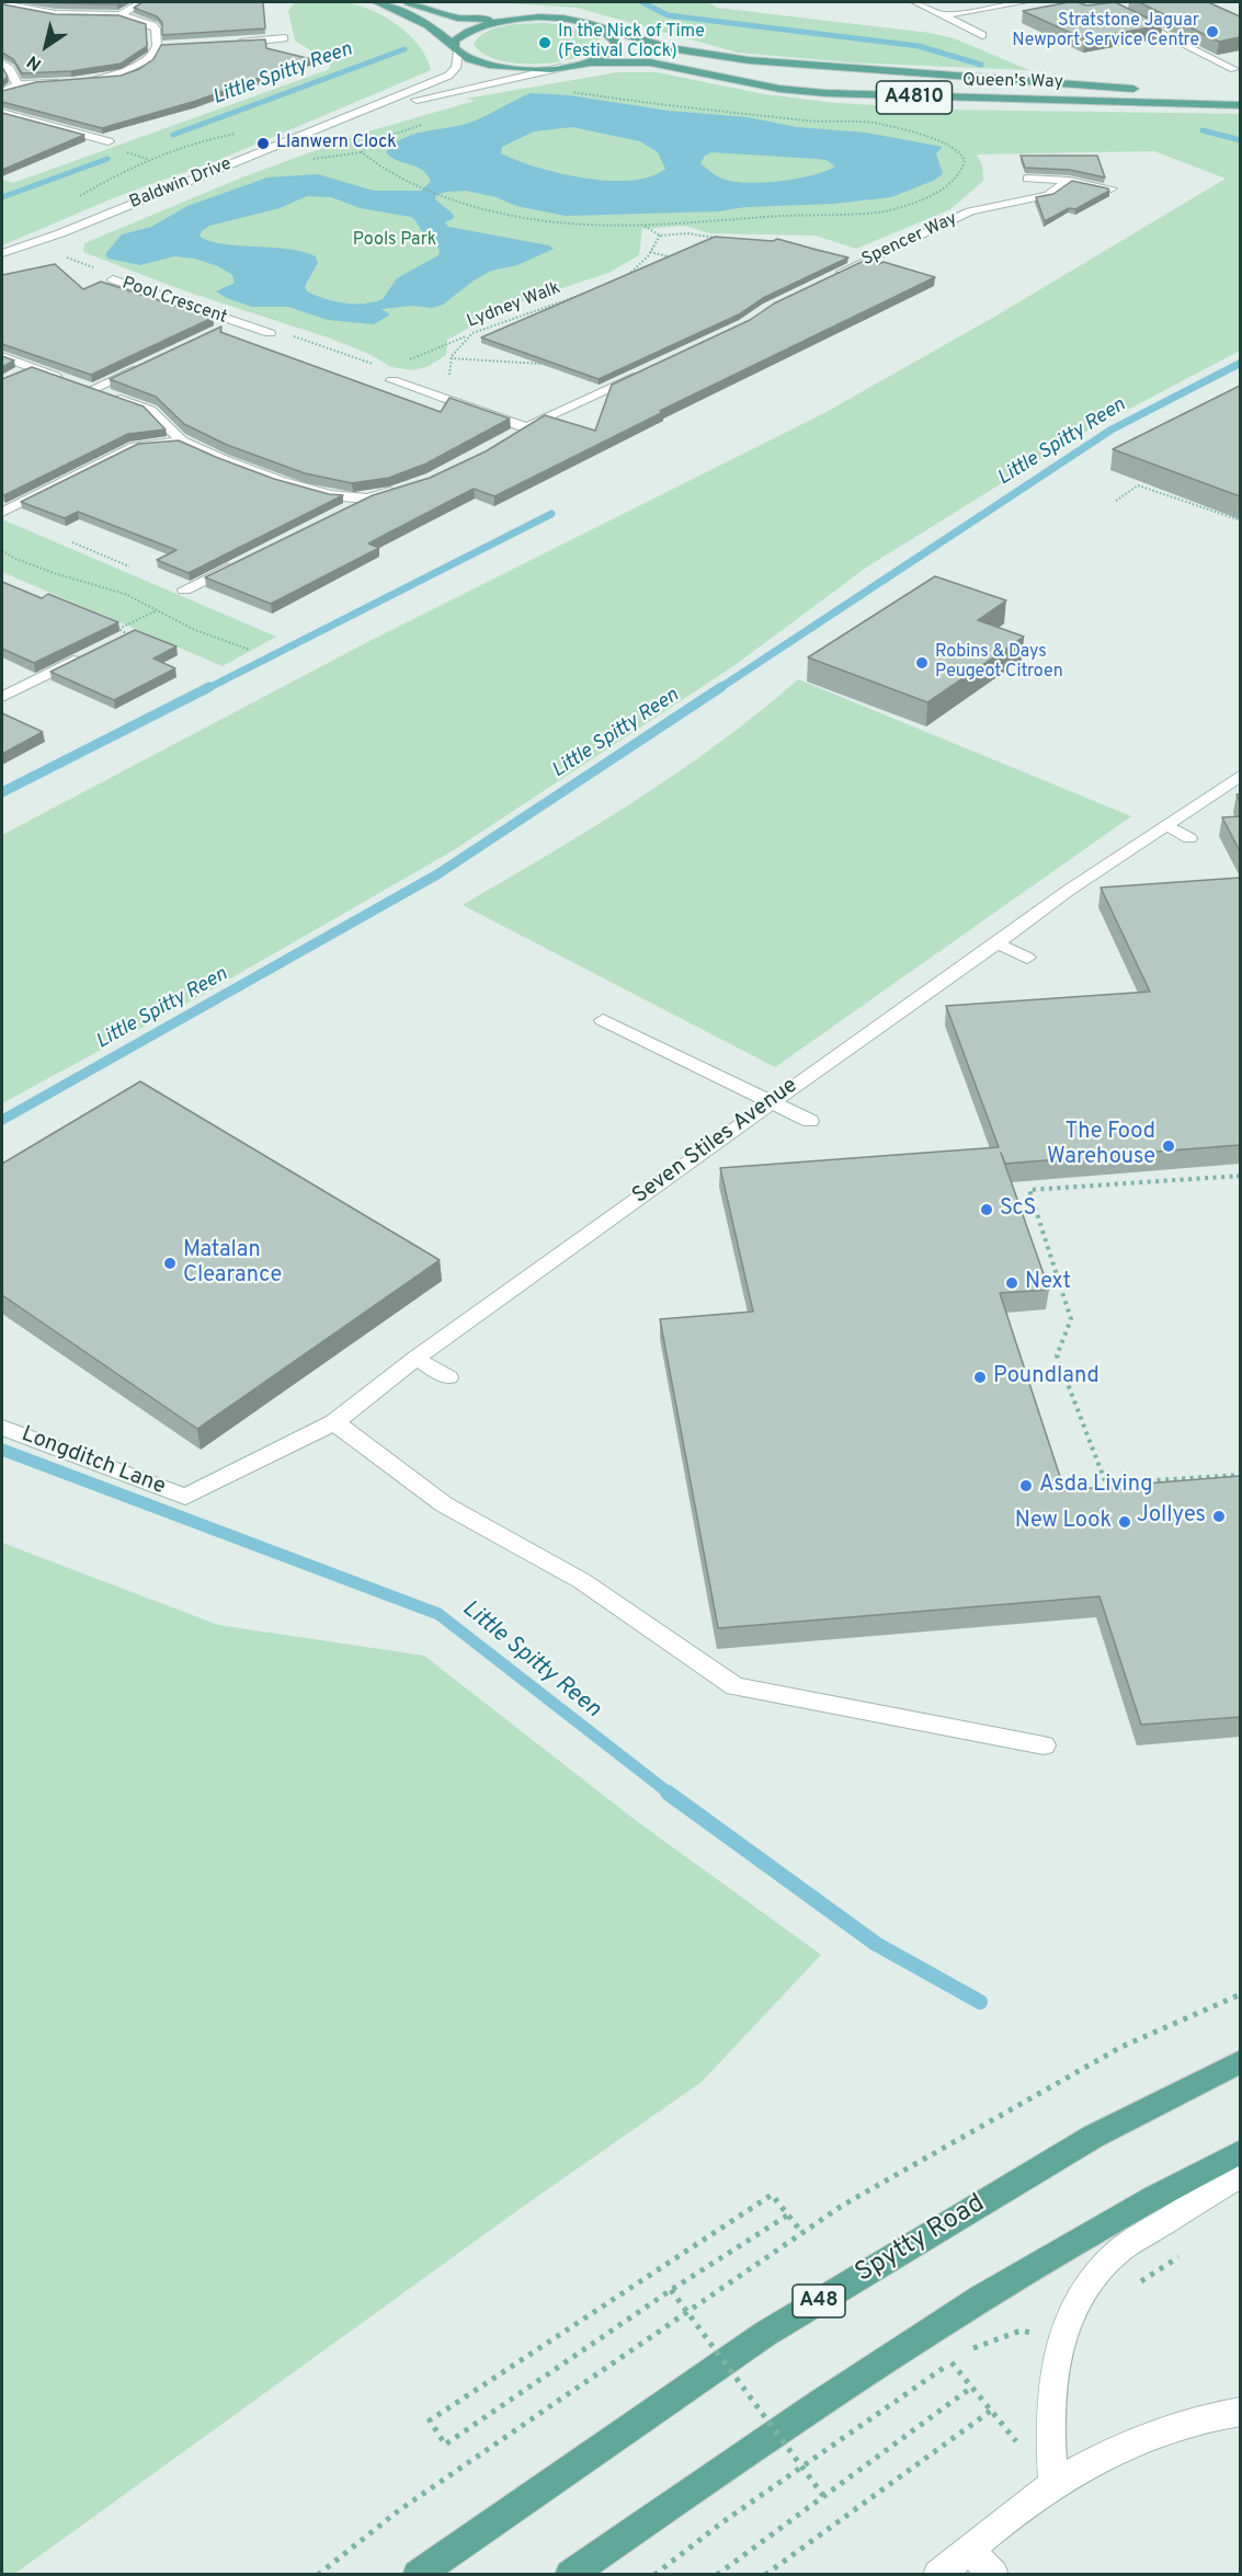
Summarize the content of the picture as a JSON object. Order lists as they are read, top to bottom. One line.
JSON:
{"streets":{"main road":["Queen's Way","A4810","Spytty Road","A48"],"street":["Baldwin Drive","Spencer Way","Pool Crescent","Seven Stiles Avenue","Longditch Lane"],"path":["Lydney Walk"]},"crossings":[["Seven Stiles Avenue","Longditch Lane"]],"water":["Little Spitty Reen"],"parks":["Pools Park"],"places":["Stratstone Jaguar Newport Service Centre","In the Nick of Time (Festival Clock)","Llanwern Clock","Robins & Days Peugeot Citroen","The Food Warehouse","ScS","Matalan Clearance","Next","Poundland","Asda Living","Jollyes","New Look"],"north":"bottom left"}
